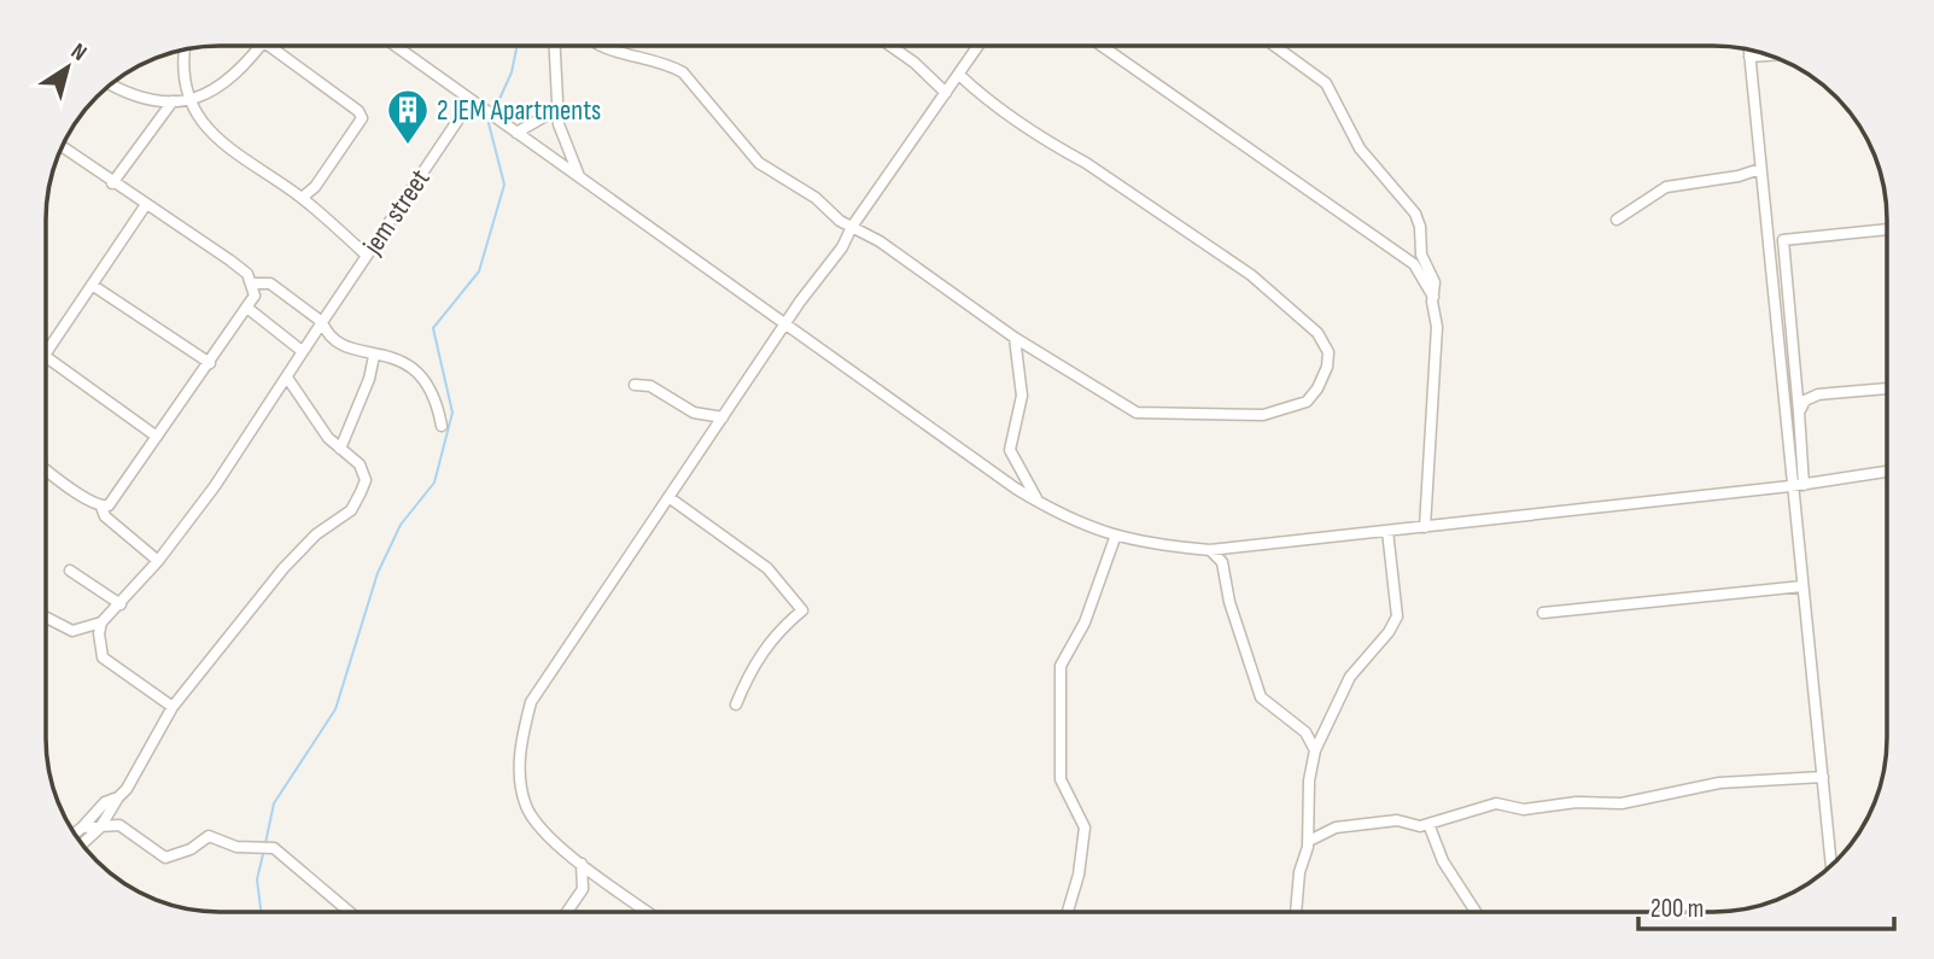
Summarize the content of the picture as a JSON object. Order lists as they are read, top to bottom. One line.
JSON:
{"streets":{"street":["jem street"]},"places":{"building":["2 JEM Apartments"]},"scale_bar":"200 m","north":"top right"}
